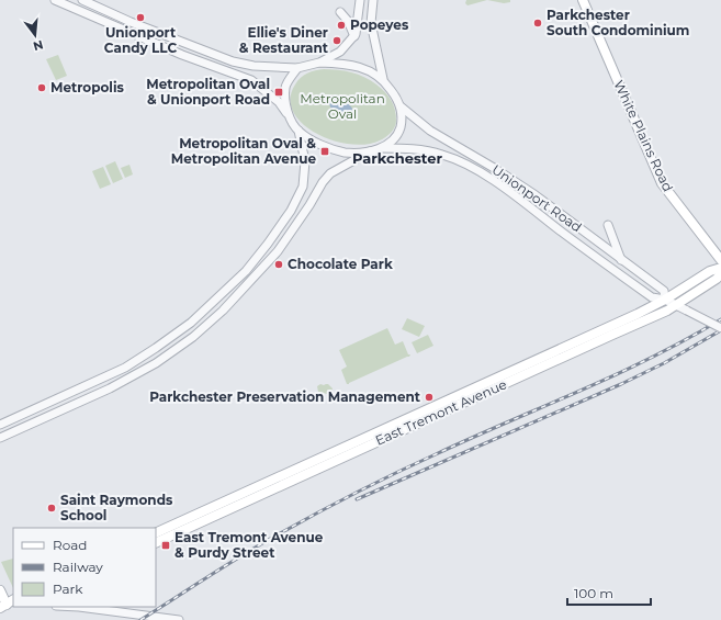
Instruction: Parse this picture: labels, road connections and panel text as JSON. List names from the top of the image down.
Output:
{
  "streets": {
    "main road": ["White Plains Road", "East Tremont Avenue"],
    "street": ["Unionport Road"]
  },
  "crossings": [
    ["Unionport Road", "East Tremont Avenue"]
  ],
  "districts": ["Parkchester"],
  "parks": ["Metropolitan Oval"],
  "places": {
    "other": [
      "Unionport Candy LLC",
      "Parkchester South Condominium",
      "Popeyes",
      "Ellie's Diner & Restaurant",
      "Metropolis",
      "Chocolate Park",
      "Parkchester Preservation Management",
      "Saint Raymonds School"
    ],
    "transit": ["Metropolitan Oval & Unionport Road", "Metropolitan Oval & Metropolitan Avenue", "East Tremont Avenue & Purdy Street"]
  },
  "legend": ["Road", "Railway", "Park"],
  "scale_bar": "100 m",
  "north": "bottom"
}
